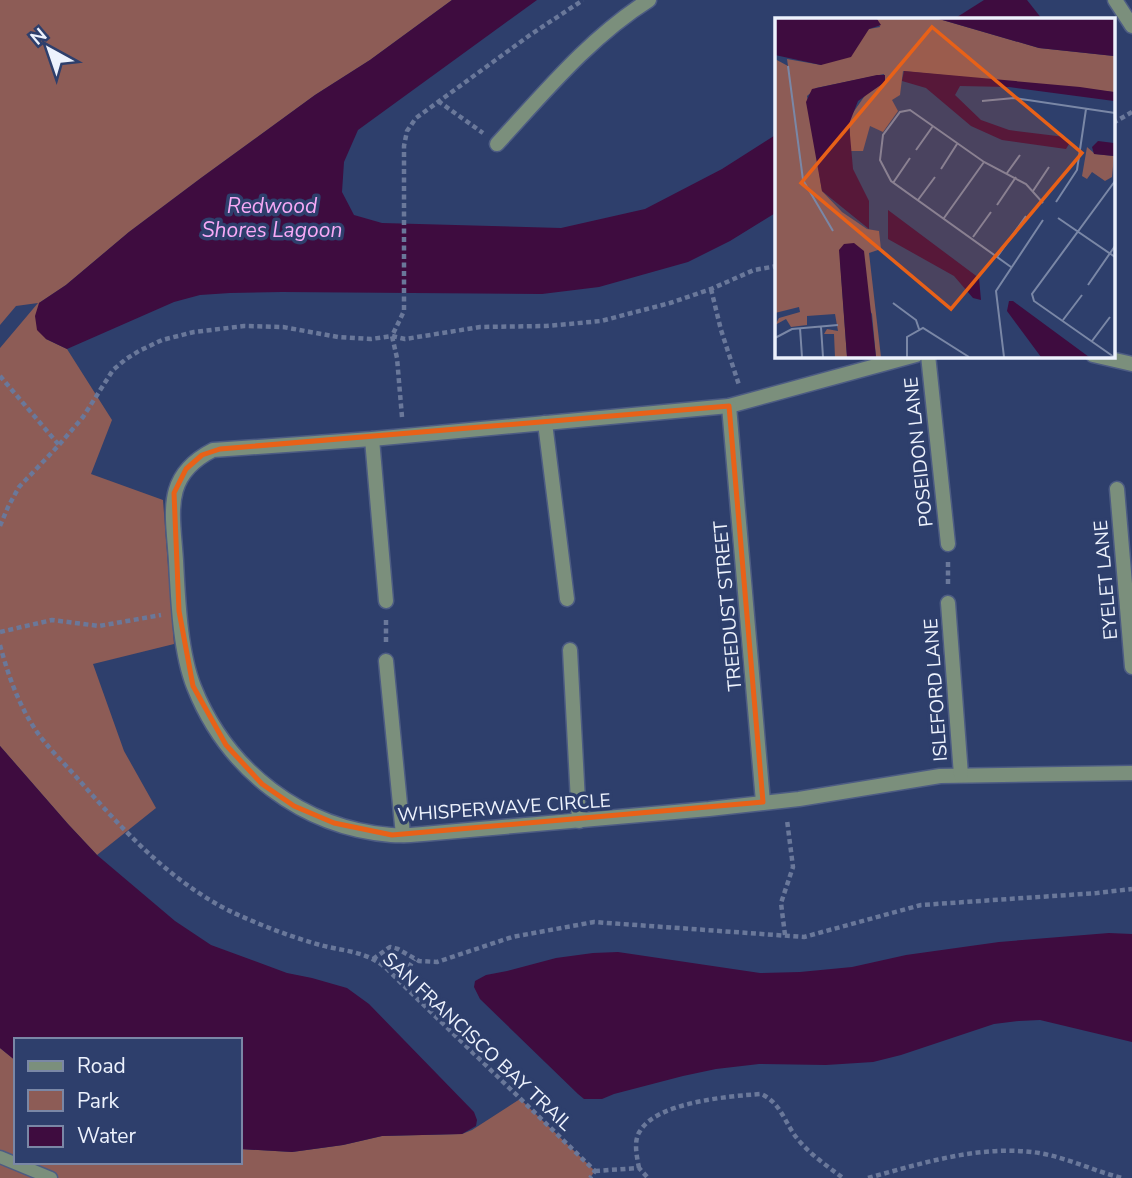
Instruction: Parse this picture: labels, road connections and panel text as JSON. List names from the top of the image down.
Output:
{
  "streets": {
    "street": [
      "POSEIDON LANE",
      "EYELET LANE",
      "TREEDUST STREET",
      "ISLEFORD LANE",
      "WHISPERWAVE CIRCLE"
    ],
    "path": ["SAN FRANCISCO BAY TRAIL"]
  },
  "crossings": [
    ["TREEDUST STREET", "WHISPERWAVE CIRCLE"],
    ["ISLEFORD LANE", "WHISPERWAVE CIRCLE"]
  ],
  "water": ["Redwood Shores Lagoon"],
  "legend": ["Road", "Park", "Water"],
  "north": "top left"
}
